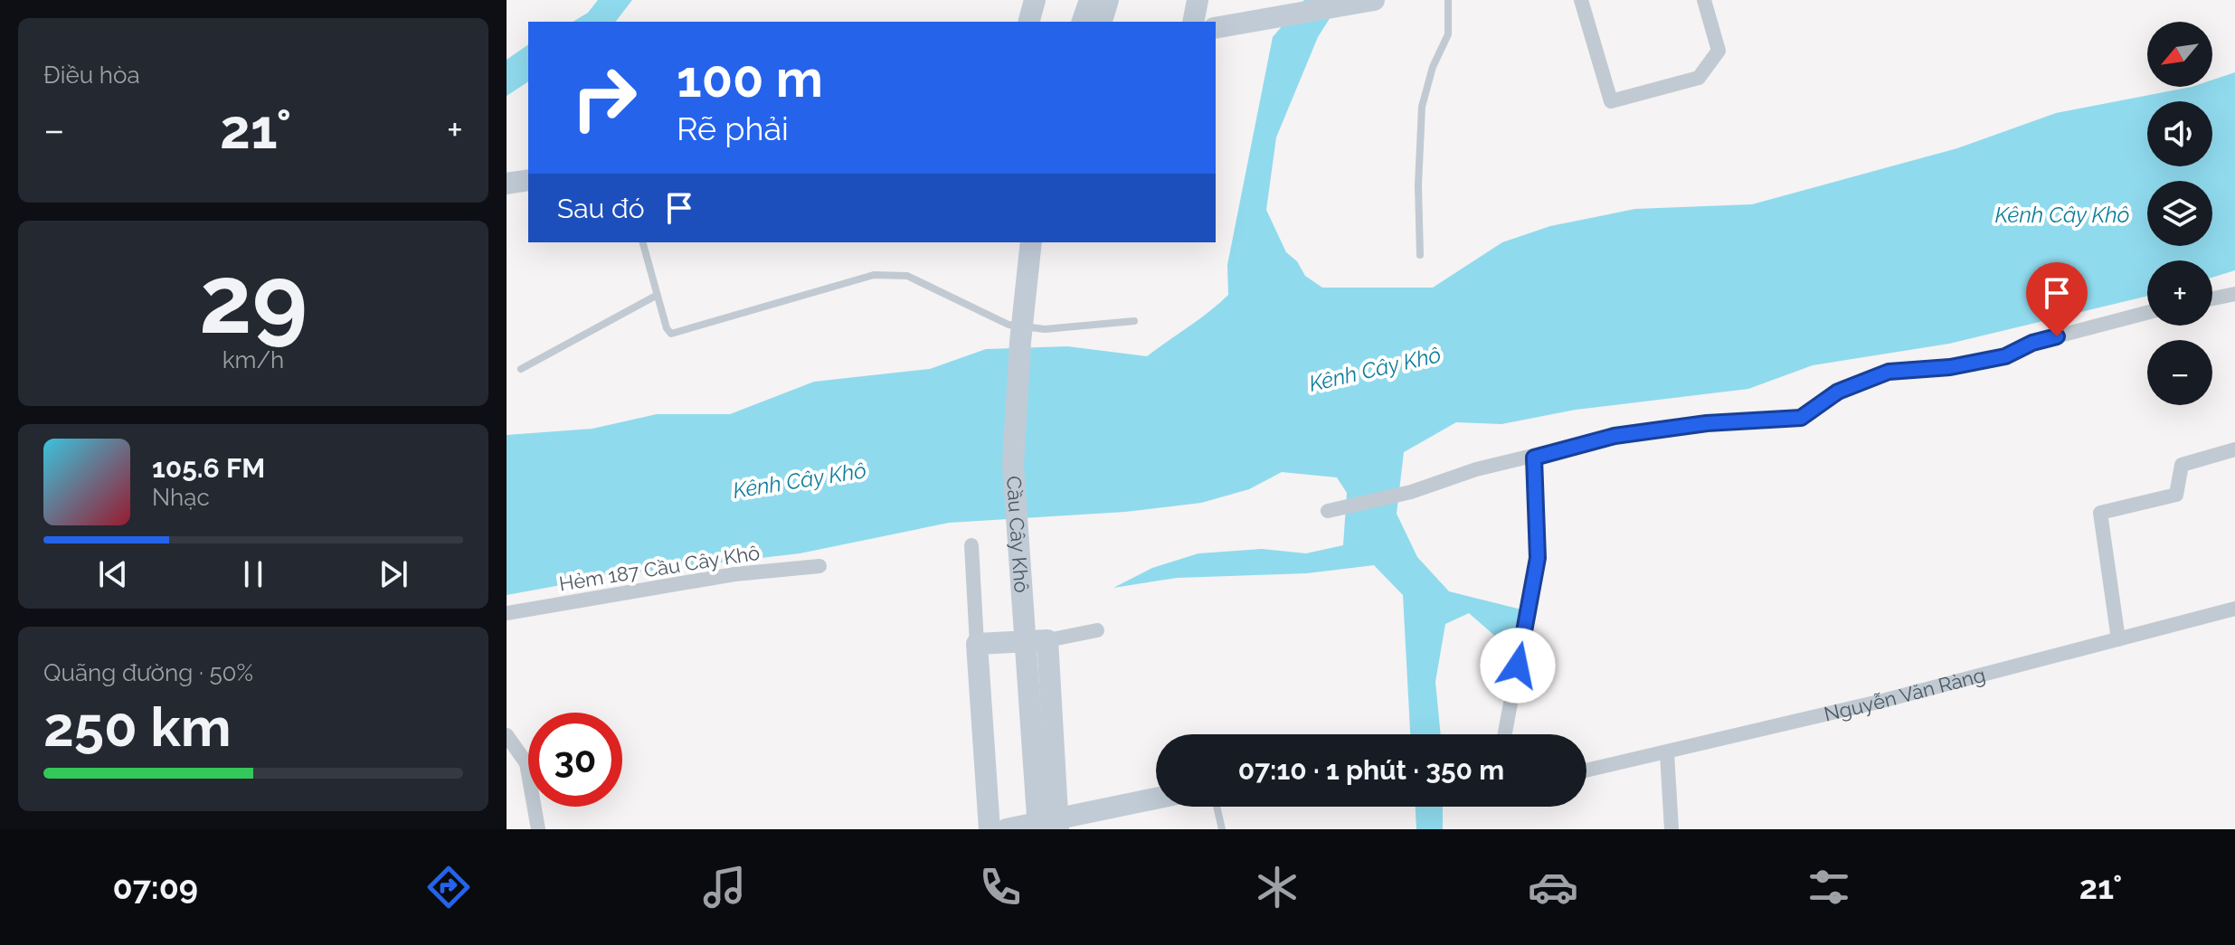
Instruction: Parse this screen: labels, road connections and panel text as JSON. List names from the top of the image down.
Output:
{
  "streets": {
    "main road": ["Cầu Cây Khô"],
    "street": ["Hẻm 187 Cầu Cây Khô", "Nguyễn Văn Ràng"]
  },
  "water": ["Kênh Cây Khô"],
  "north": "bottom left",
  "page": {
    "tile": [
      "Điều hòa",
      ["29", "km/h"],
      ["Quãng đường · 50%", "250 km"]
    ],
    "map_buttons": ["+", "−"],
    "turn": ["100 m", "Rẽ phải"],
    "heat": ["−", "21°", "+"],
    "then": "Sau đó",
    "song": ["105.6 FM", "Nhạc"],
    "limit": "30",
    "trip": "07:10 · 1 phút · 350 m",
    "tabs": ["07:09", "21°"]
  }
}
